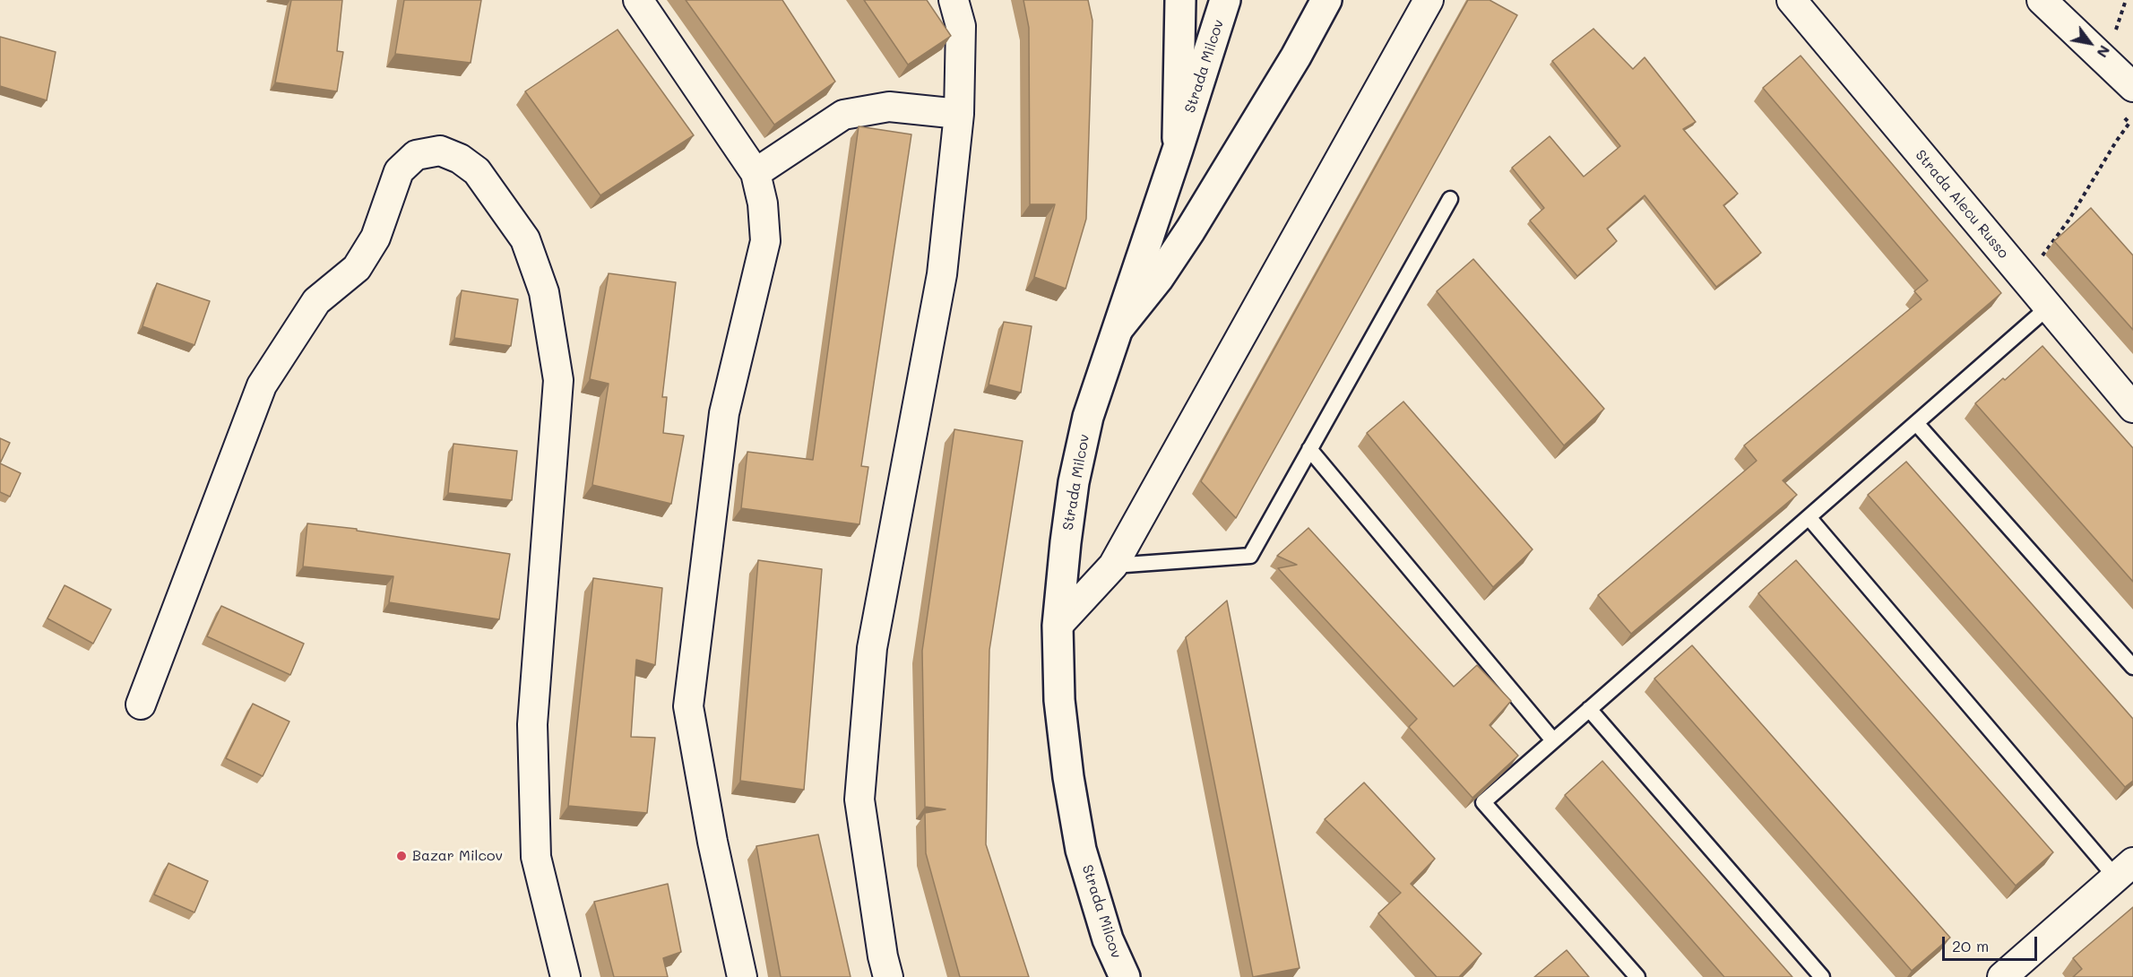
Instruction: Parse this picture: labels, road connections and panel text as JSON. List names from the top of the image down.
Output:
{
  "streets": {
    "main road": ["Strada Milcov"],
    "street": ["Strada Alecu Russo"]
  },
  "places": ["Bazar Milcov"],
  "scale_bar": "20 m",
  "north": "bottom right"
}
